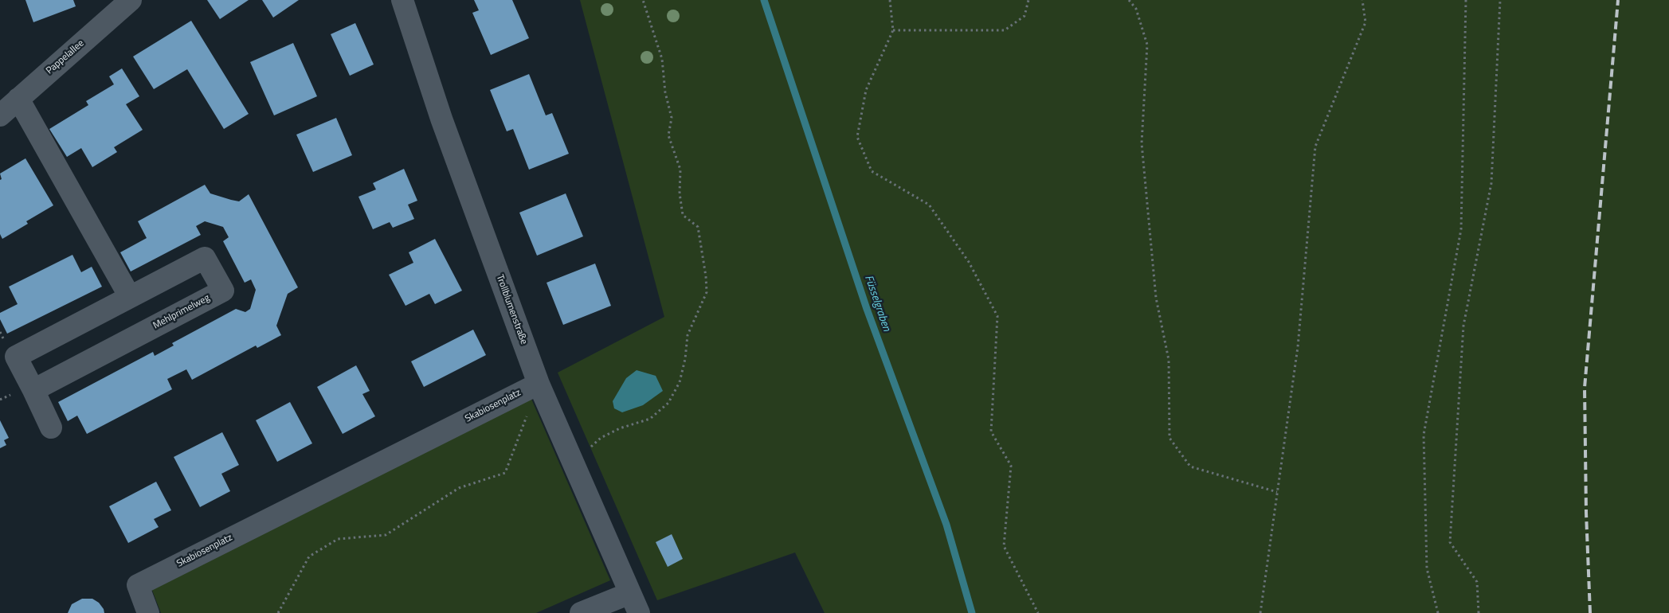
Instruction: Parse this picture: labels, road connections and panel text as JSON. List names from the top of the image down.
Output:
{
  "streets": {
    "street": [
      "Pappelallee",
      "Trollblumenstraße",
      "Mehlprimelweg",
      "Skabiosenplatz"
    ]
  },
  "crossings": [
    ["Trollblumenstraße", "Skabiosenplatz"]
  ],
  "water": ["Füsselgraben"]
}
